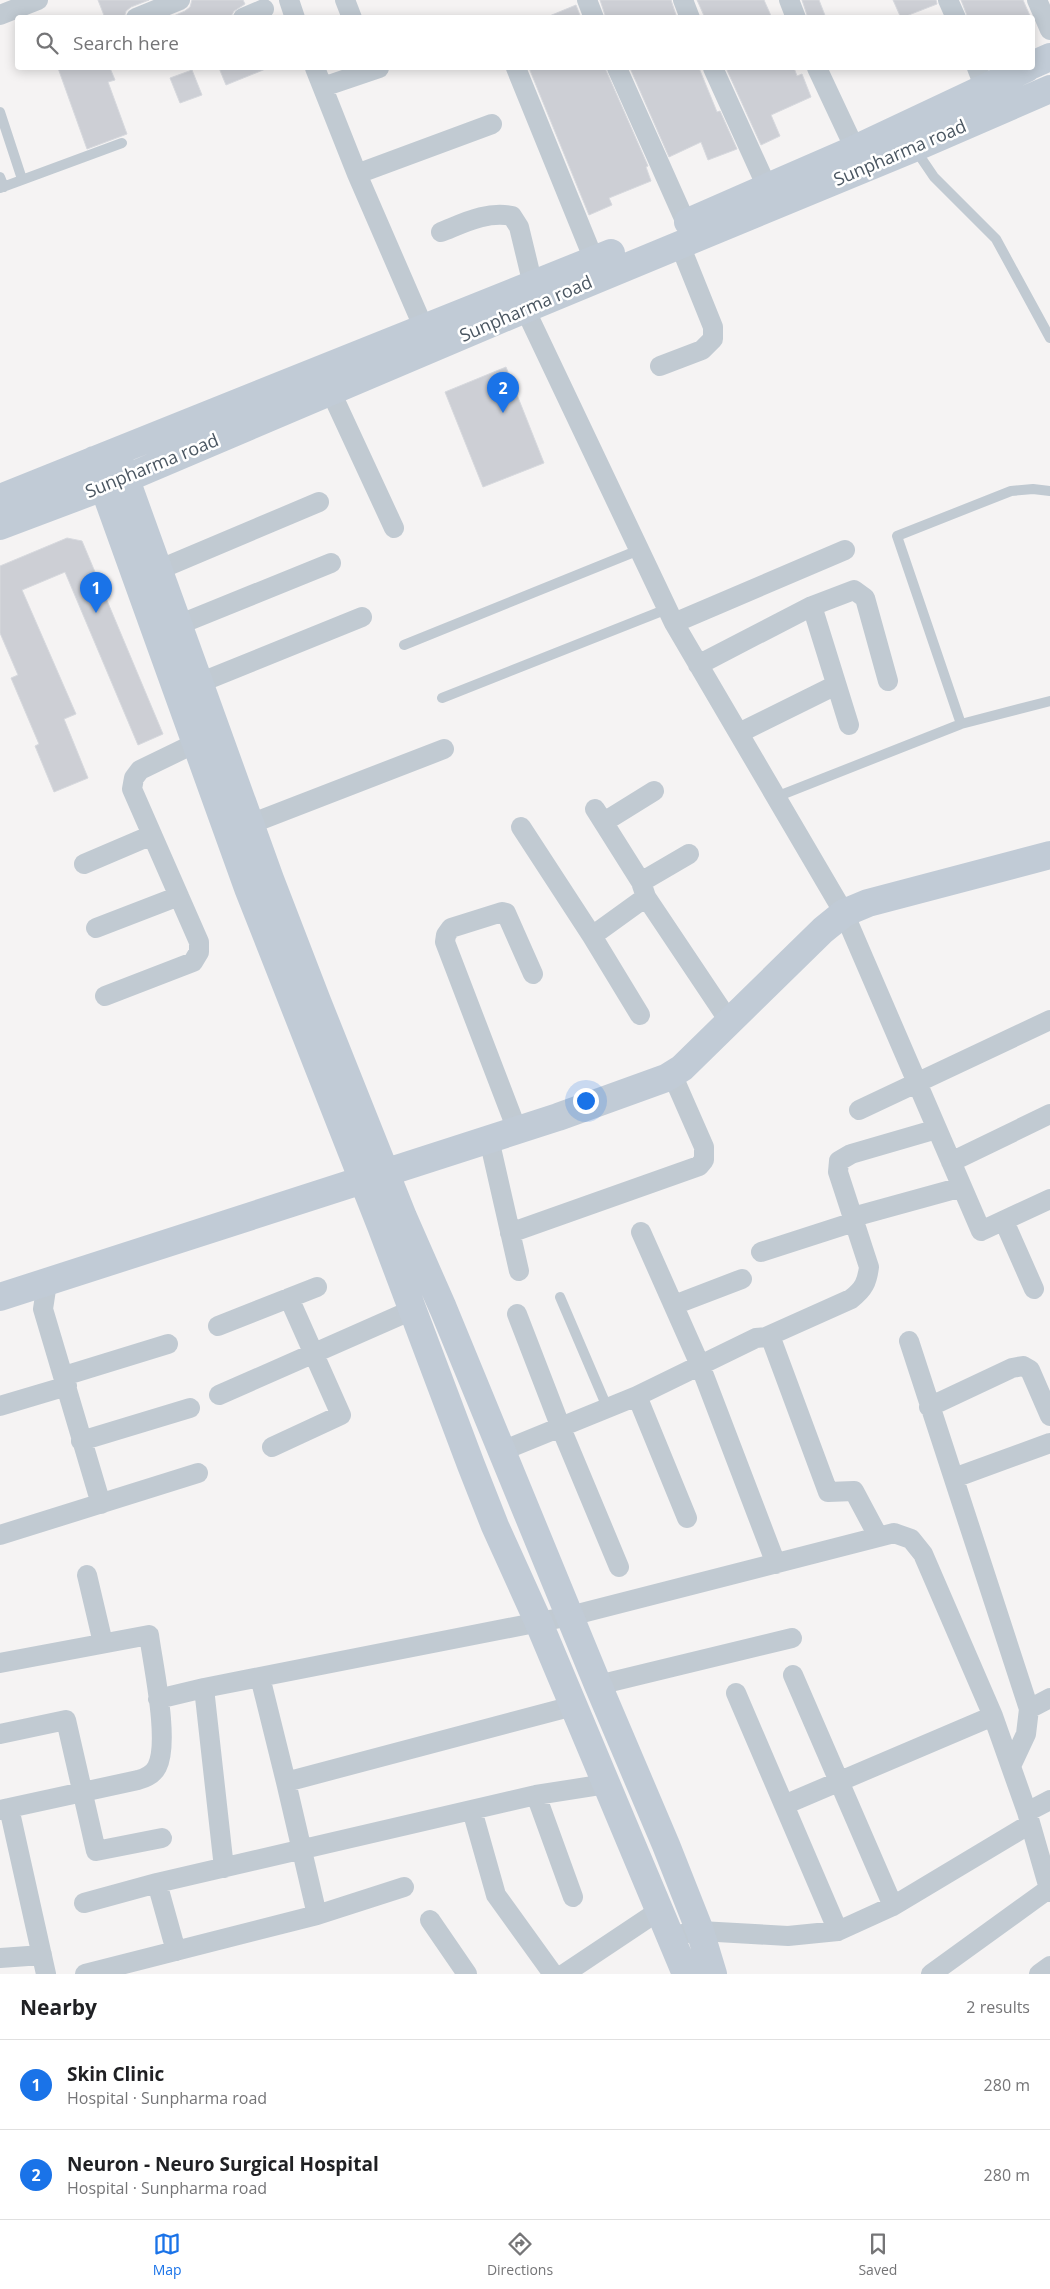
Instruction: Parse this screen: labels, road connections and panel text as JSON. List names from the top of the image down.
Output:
{
  "streets": {
    "street": ["Sunpharma road"]
  },
  "page": {
    "search": "Search here",
    "pins": ["2", "1"],
    "heading": ["Nearby", "2 results"],
    "list": [
      {
        "mark": "1",
        "name": "Skin Clinic",
        "note": "Hospital · Sunpharma road",
        "value": "280 m"
      },
      {
        "mark": "2",
        "name": "Neuron - Neuro Surgical Hospital",
        "note": "Hospital · Sunpharma road",
        "value": "280 m"
      }
    ],
    "nav": ["Map", "Directions", "Saved"]
  }
}
